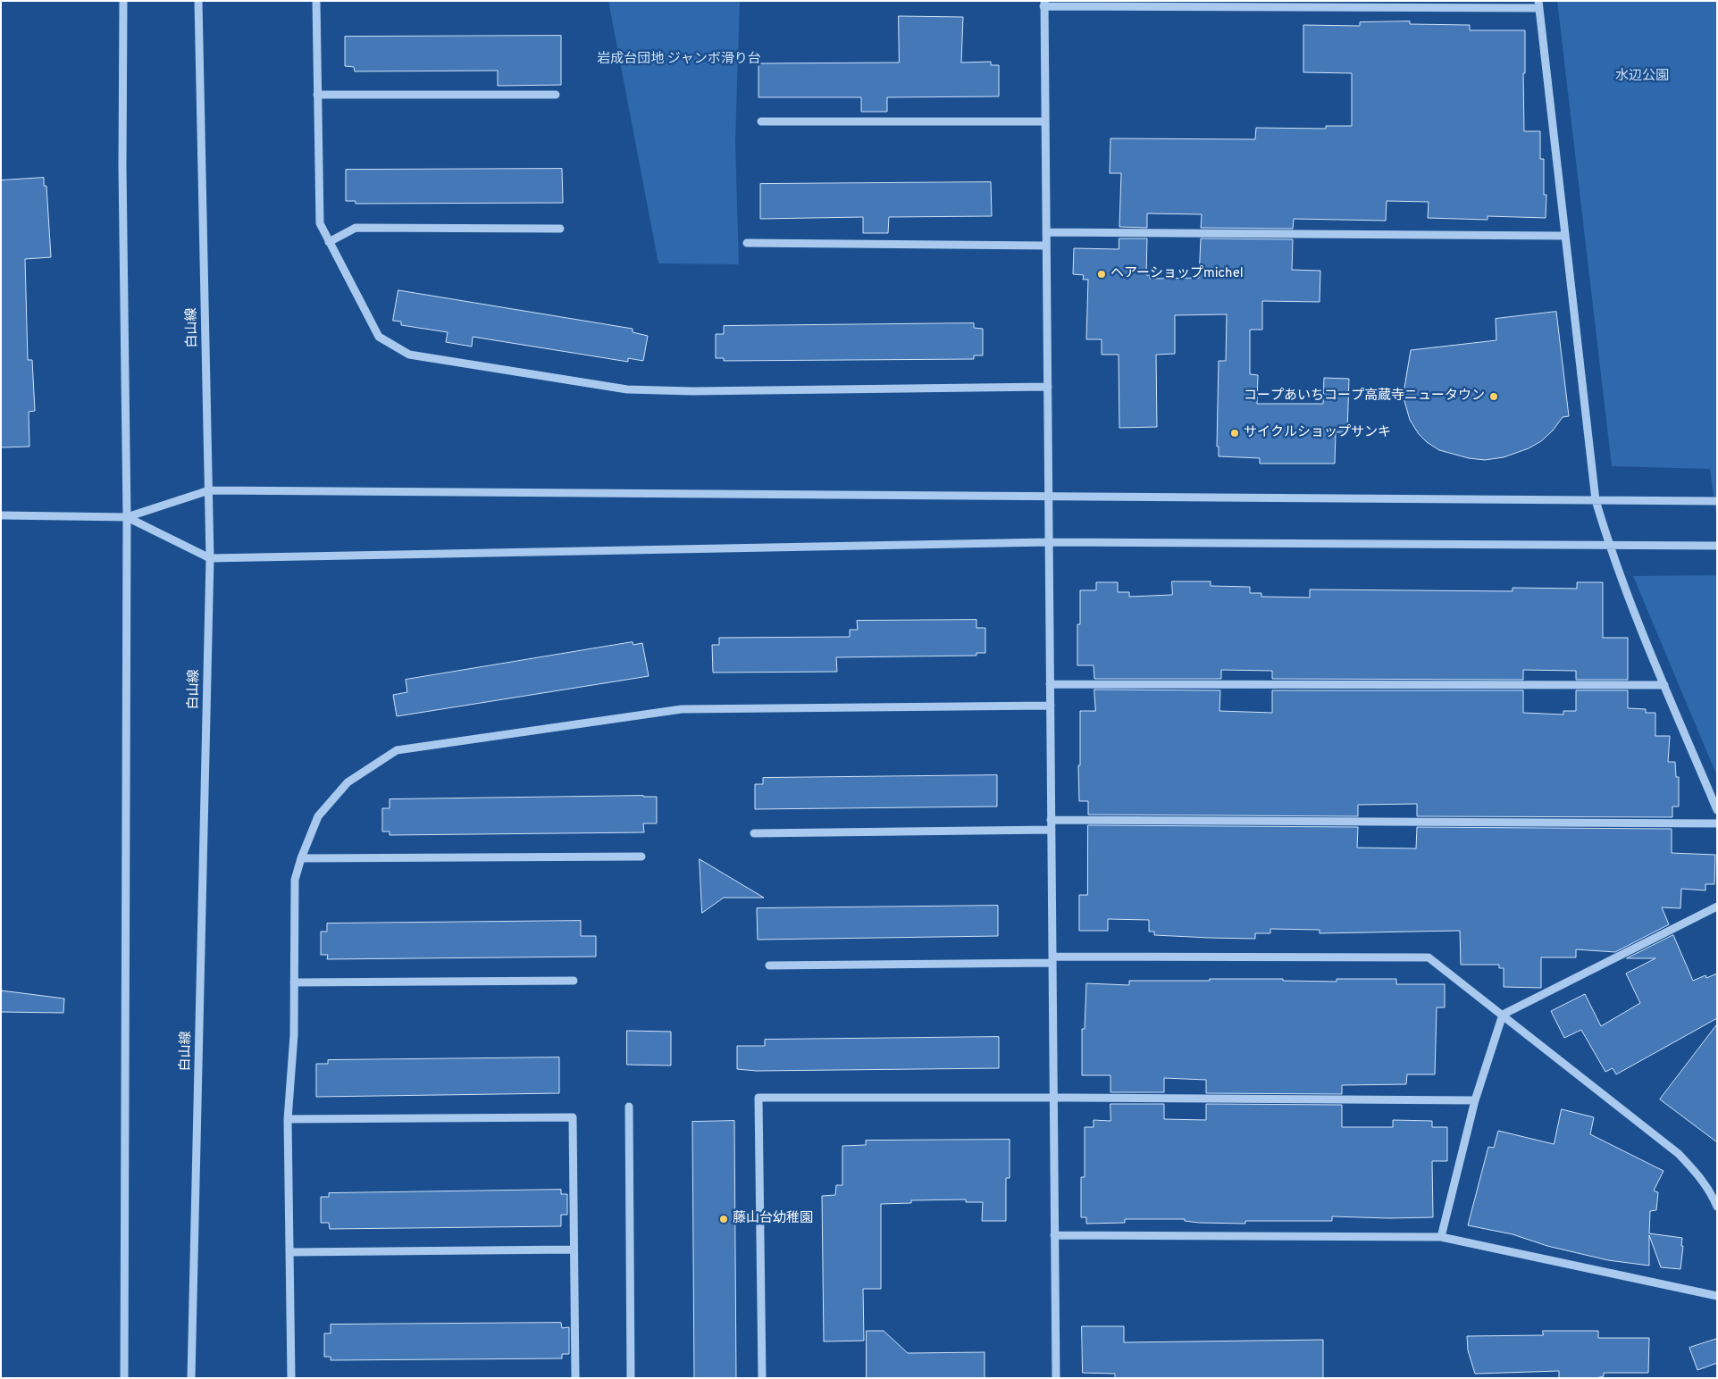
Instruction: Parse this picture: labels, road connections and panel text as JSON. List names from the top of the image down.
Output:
{
  "streets": {
    "street": ["白山線"]
  },
  "parks": ["岩成台団地 ジャンボ滑り台", "水辺公園"],
  "places": [
    "ヘアーショップmichel",
    "コープあいちコープ高蔵寺ニュータウン",
    "サイクルショップサンキ",
    "藤山台幼稚園"
  ]
}
